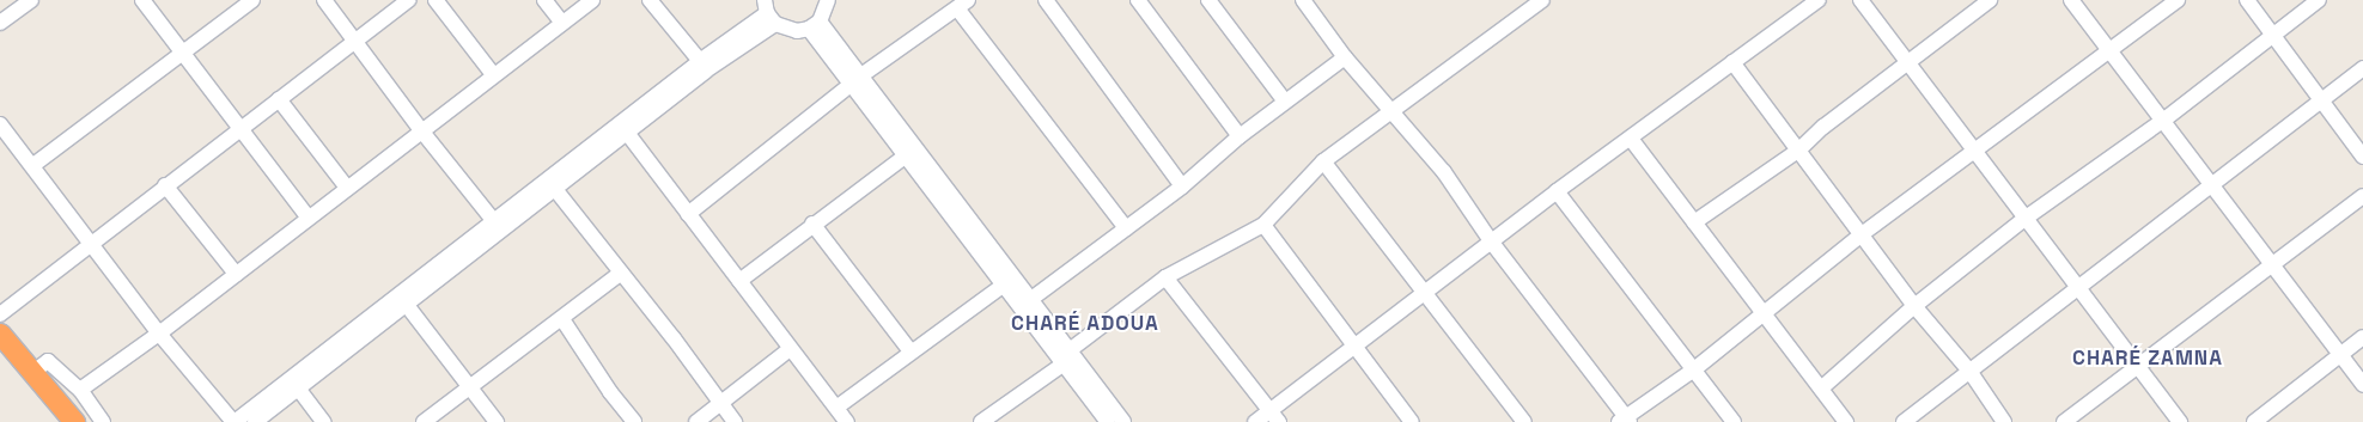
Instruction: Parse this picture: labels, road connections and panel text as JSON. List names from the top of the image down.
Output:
{
  "districts": ["CHARÉ ADOUA", "CHARÉ ZAMNA"]
}
